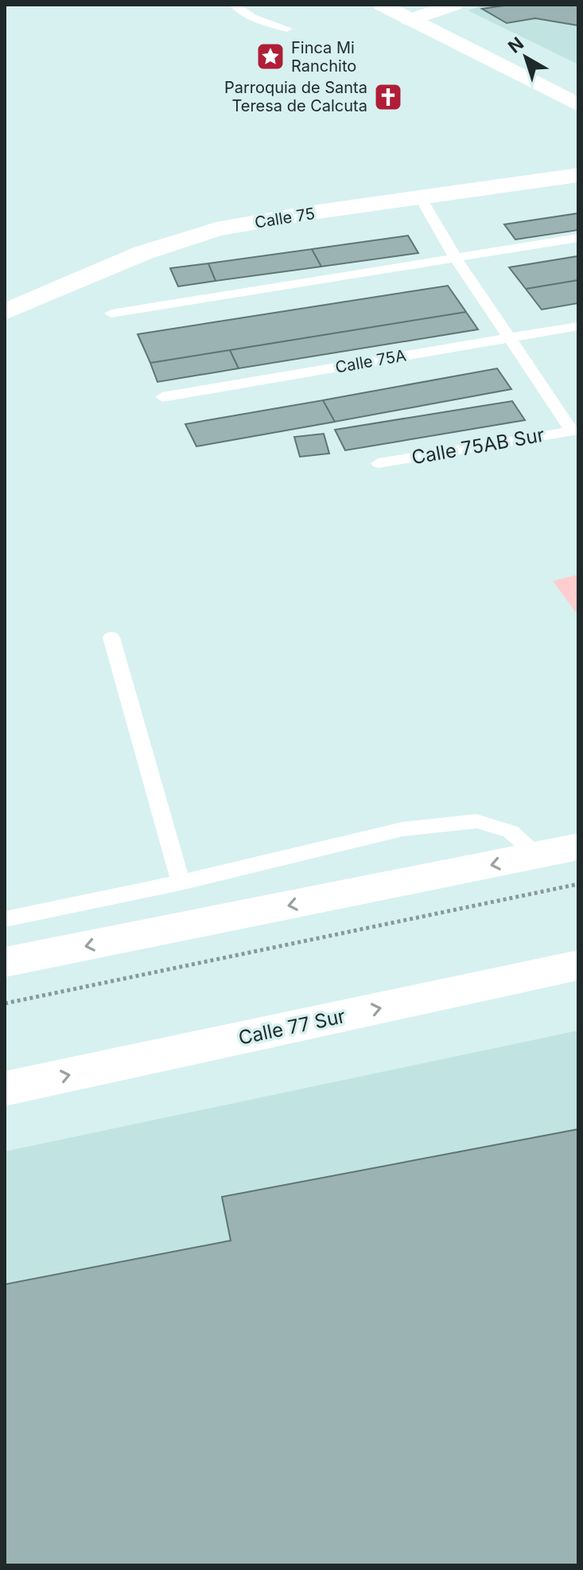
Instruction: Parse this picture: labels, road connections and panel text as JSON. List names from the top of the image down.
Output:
{
  "streets": {
    "street": ["Calle 75", "Calle 77 Sur"],
    "lane": ["Calle 75A", "Calle 75AB Sur"]
  },
  "places": {
    "place": ["Finca Mi Ranchito"],
    "church": ["Parroquia de Santa Teresa de Calcuta"]
  },
  "north": "top left"
}
